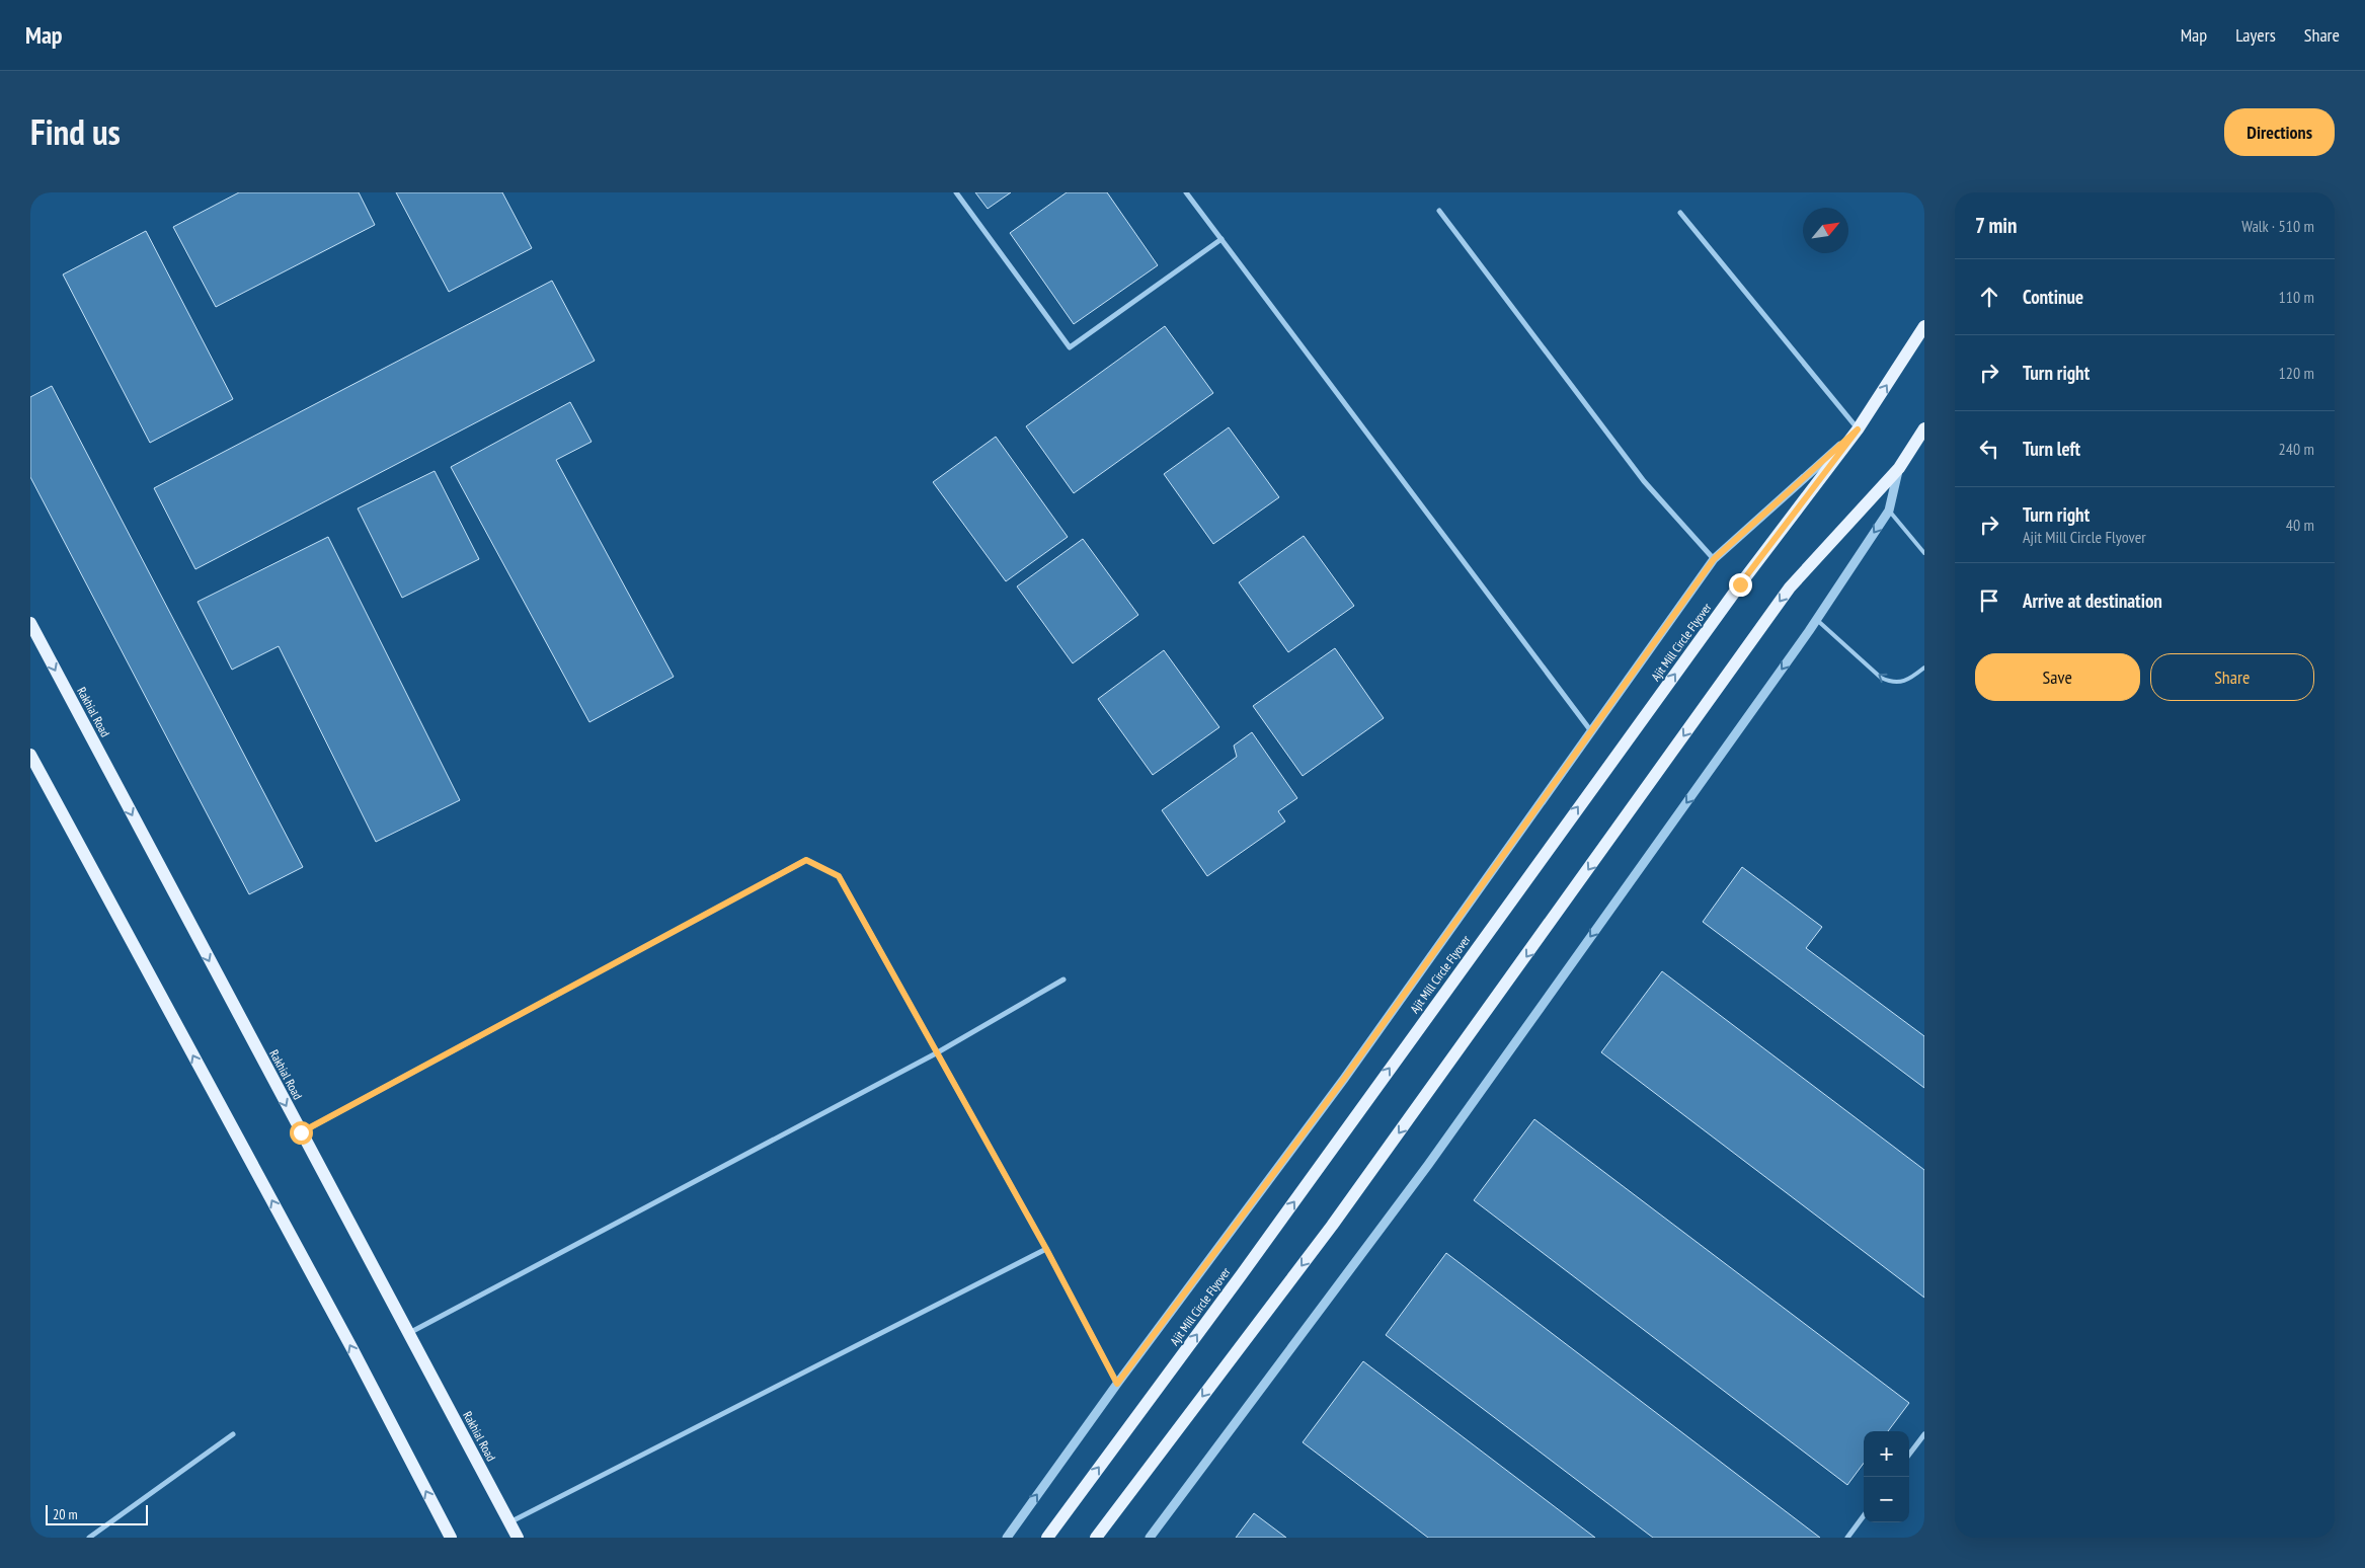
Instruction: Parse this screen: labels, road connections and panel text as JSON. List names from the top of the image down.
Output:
{
  "streets": {
    "main road": ["Ajit Mill Circle Flyover", "Rakhial Road"]
  },
  "scale_bar": "20 m",
  "north": "top right",
  "page": {
    "header": "Map",
    "nav": ["Map", "Layers", "Share"],
    "title": "Find us",
    "buttons": [
      "Directions",
      ["Save", "Share"]
    ],
    "heading": ["7 min", "Walk · 510 m"],
    "list": [
      ["Continue", "110 m"],
      ["Turn right", "120 m"],
      ["Turn left", "240 m"],
      ["Turn right", "Ajit Mill Circle Flyover", "40 m"],
      "Arrive at destination"
    ],
    "map_buttons": ["+", "−"],
    "scale": "20 m"
  }
}
